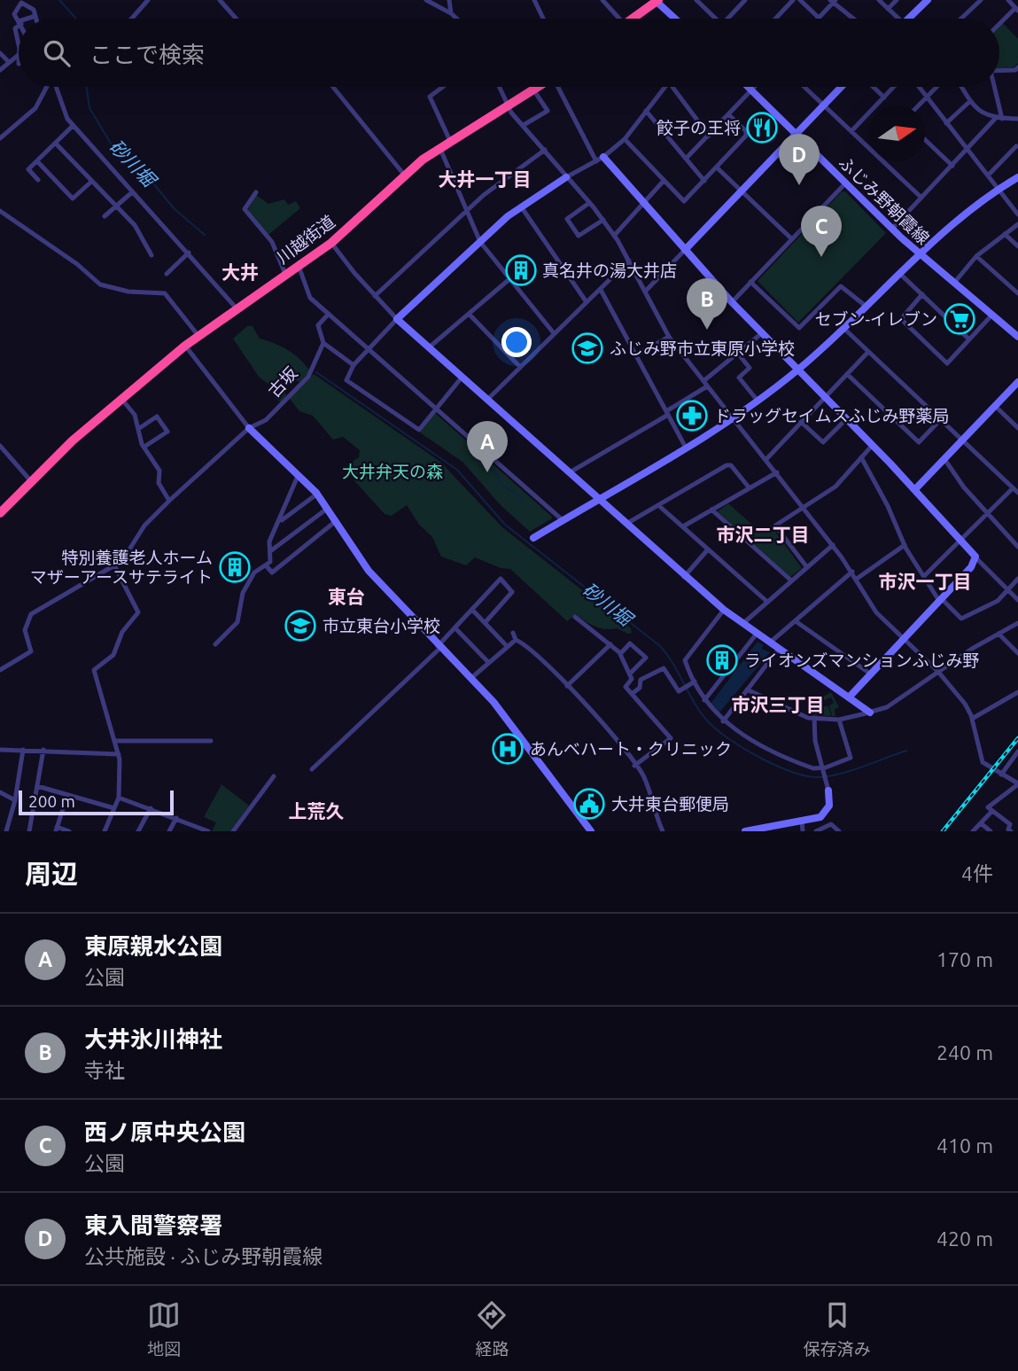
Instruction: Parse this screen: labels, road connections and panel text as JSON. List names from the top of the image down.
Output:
{
  "streets": {
    "highway": ["川越街道"],
    "street": ["ふじみ野朝霞線", "古坂"]
  },
  "districts": [
    "大井一丁目",
    "大井",
    "市沢二丁目",
    "市沢一丁目",
    "東台",
    "市沢三丁目",
    "上荒久"
  ],
  "water": ["砂川堀"],
  "parks": ["大井弁天の森"],
  "places": {
    "restaurant": ["餃子の王将"],
    "building": ["真名井の湯大井店", "特別養護老人ホーム マザーアースサテライト", "ライオンズマンションふじみ野"],
    "supermarket": ["セブン-イレブン"],
    "school or university": ["ふじみ野市立東原小学校", "市立東台小学校"],
    "pharmacy": ["ドラッグセイムスふじみ野薬局"],
    "hospital": ["あんべハート・クリニック"],
    "public building": ["大井東台郵便局"]
  },
  "scale_bar": "200 m",
  "north": "right",
  "page": {
    "search": "ここで検索",
    "pins": [
      "D",
      "C",
      "B",
      "A"
    ],
    "scale": "200 m",
    "heading": ["周辺", "4件"],
    "list": [
      {
        "mark": "A",
        "name": "東原親水公園",
        "note": "公園",
        "value": "170 m"
      },
      {
        "mark": "B",
        "name": "大井氷川神社",
        "note": "寺社",
        "value": "240 m"
      },
      {
        "mark": "C",
        "name": "西ノ原中央公園",
        "note": "公園",
        "value": "410 m"
      },
      {
        "mark": "D",
        "name": "東入間警察署",
        "note": "公共施設 · ふじみ野朝霞線",
        "value": "420 m"
      }
    ],
    "nav": ["地図", "経路", "保存済み"]
  }
}
